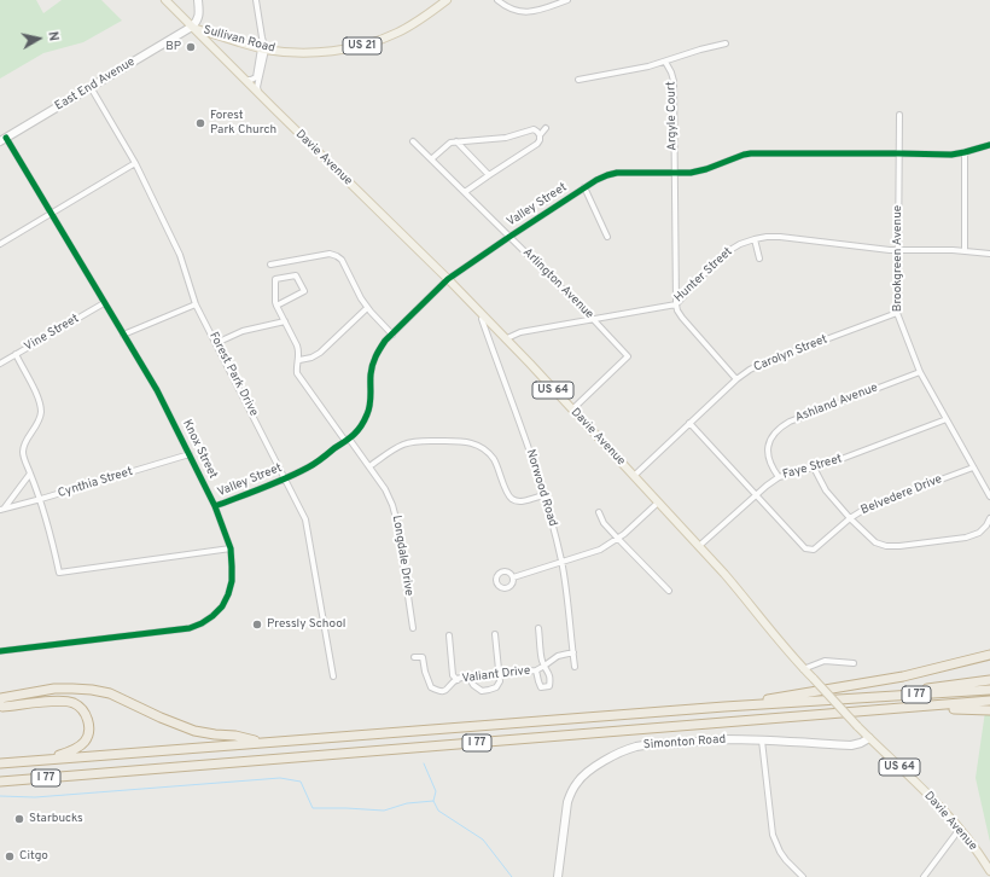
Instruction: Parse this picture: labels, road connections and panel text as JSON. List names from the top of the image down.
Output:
{
  "streets": {
    "highway": ["I 77"],
    "main road": [
      "Sullivan Road",
      "US 21",
      "Davie Avenue",
      "US 64"
    ],
    "street": [
      "East End Avenue",
      "Argyle Court",
      "Valley Street",
      "Brookgreen Avenue",
      "Hunter Street",
      "Arlington Avenue",
      "Vine Street",
      "Carolyn Street",
      "Forest Park Drive",
      "Ashland Avenue",
      "Knox Street",
      "Faye Street",
      "Cynthia Street",
      "Norwood Road",
      "Belvedere Drive",
      "Longdale Drive",
      "Valiant Drive",
      "Simonton Road"
    ]
  },
  "crossings": [
    ["Sullivan Road", "East End Avenue"],
    ["Sullivan Road", "Davie Avenue"],
    ["East End Avenue", "Davie Avenue"],
    ["East End Avenue", "Forest Park Drive"],
    ["East End Avenue", "Knox Street"],
    ["Argyle Court", "Valley Street"],
    ["Argyle Court", "Hunter Street"],
    ["Davie Avenue", "Valley Street"],
    ["Davie Avenue", "Hunter Street"],
    ["Davie Avenue", "Arlington Avenue"],
    ["Davie Avenue", "Carolyn Street"],
    ["Davie Avenue", "Faye Street"],
    ["Davie Avenue", "Norwood Road"],
    ["Davie Avenue", "Simonton Road"],
    ["Valley Street", "Brookgreen Avenue"],
    ["Valley Street", "Arlington Avenue"],
    ["Valley Street", "Forest Park Drive"],
    ["Valley Street", "Knox Street"],
    ["Valley Street", "Longdale Drive"],
    ["Brookgreen Avenue", "Hunter Street"],
    ["Brookgreen Avenue", "Carolyn Street"],
    ["Brookgreen Avenue", "Ashland Avenue"],
    ["Brookgreen Avenue", "Faye Street"],
    ["Brookgreen Avenue", "Belvedere Drive"],
    ["Hunter Street", "Arlington Avenue"],
    ["Vine Street", "Knox Street"],
    ["Ashland Avenue", "Faye Street"],
    ["Knox Street", "Cynthia Street"],
    ["Faye Street", "Belvedere Drive"],
    ["Norwood Road", "Valiant Drive"]
  ],
  "places": [
    "BP",
    "Forest Park Church",
    "Pressly School",
    "Starbucks",
    "Citgo"
  ],
  "north": "right"
}
